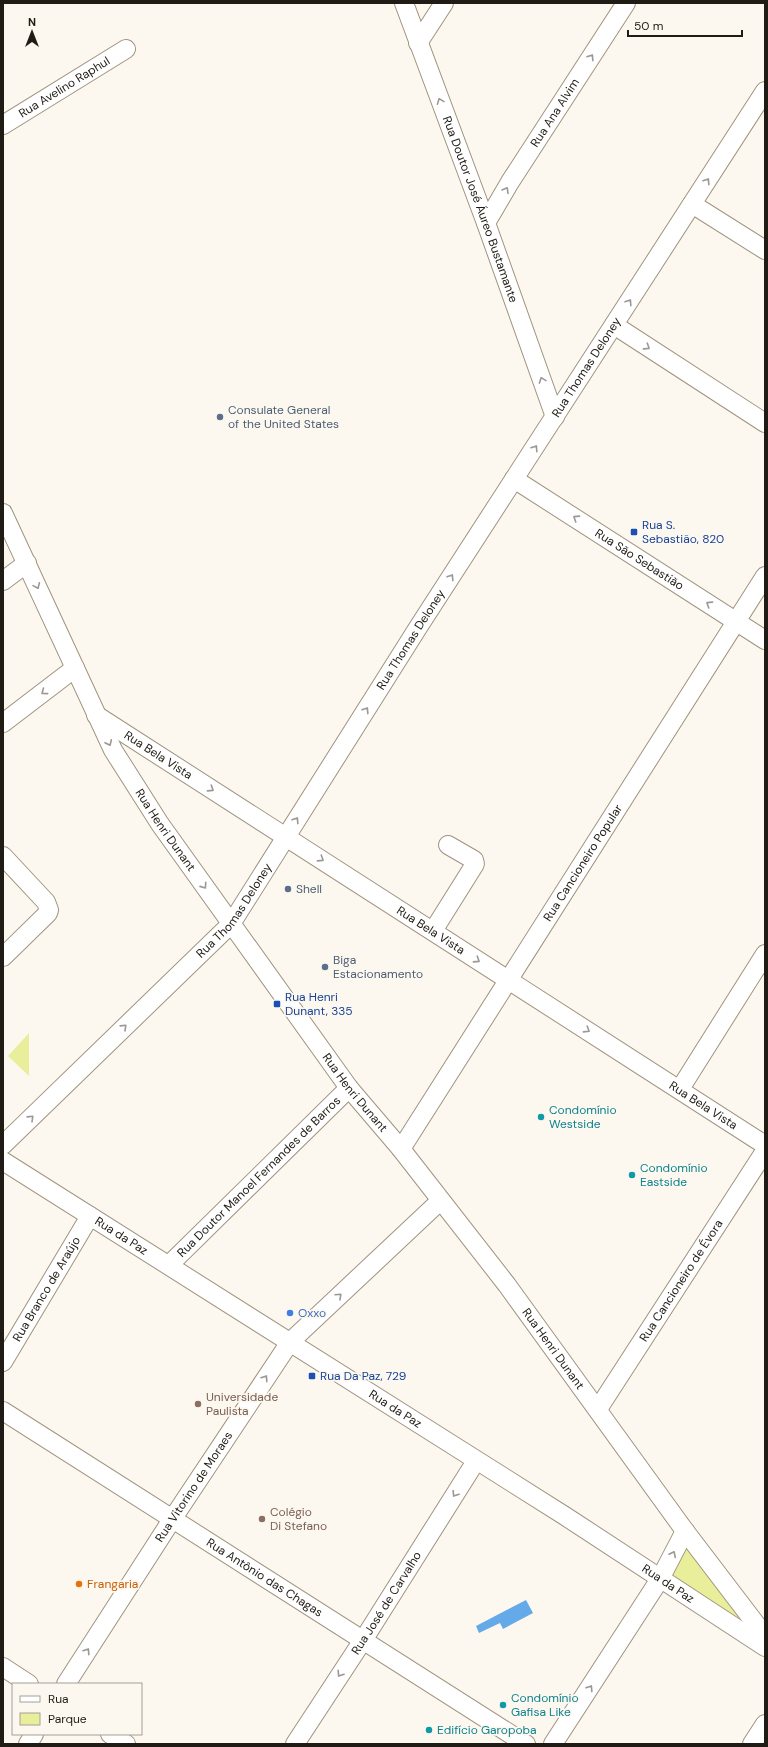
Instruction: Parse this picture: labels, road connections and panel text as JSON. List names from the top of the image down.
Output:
{
  "streets": {
    "street": [
      "Rua Avelino Raphul",
      "Rua Ana Alvim",
      "Rua Doutor José Áureo Bustamante",
      "Rua Thomas Deloney",
      "Rua São Sebastião",
      "Rua Bela Vista",
      "Rua Henri Dunant",
      "Rua Cancioneiro Popular",
      "Rua Doutor Manoel Fernandes de Barros",
      "Rua da Paz",
      "Rua Cancioneiro de Évora",
      "Rua Branco de Araújo",
      "Rua Vitorino de Moraes",
      "Rua Antônio das Chagas",
      "Rua José de Carvalho"
    ]
  },
  "crossings": [
    ["Rua Ana Alvim", "Rua Doutor José Áureo Bustamante"],
    ["Rua Doutor José Áureo Bustamante", "Rua Thomas Deloney"],
    ["Rua Thomas Deloney", "Rua São Sebastião"],
    ["Rua Thomas Deloney", "Rua Bela Vista"],
    ["Rua Thomas Deloney", "Rua Henri Dunant"],
    ["Rua São Sebastião", "Rua Cancioneiro Popular"],
    ["Rua Bela Vista", "Rua Henri Dunant"],
    ["Rua Bela Vista", "Rua Cancioneiro Popular"],
    ["Rua Henri Dunant", "Rua Cancioneiro Popular"],
    ["Rua Henri Dunant", "Rua Doutor Manoel Fernandes de Barros"],
    ["Rua Henri Dunant", "Rua Cancioneiro de Évora"],
    ["Rua Henri Dunant", "Rua Vitorino de Moraes"],
    ["Rua Doutor Manoel Fernandes de Barros", "Rua da Paz"],
    ["Rua da Paz", "Rua Branco de Araújo"],
    ["Rua da Paz", "Rua Vitorino de Moraes"],
    ["Rua da Paz", "Rua José de Carvalho"],
    ["Rua Vitorino de Moraes", "Rua Antônio das Chagas"],
    ["Rua Antônio das Chagas", "Rua José de Carvalho"]
  ],
  "one_way": [
    "Rua Ana Alvim",
    "Rua Doutor José Áureo Bustamante",
    "Rua Thomas Deloney",
    "Rua São Sebastião",
    "Rua Bela Vista",
    "Rua Vitorino de Moraes",
    "Rua José de Carvalho"
  ],
  "places": {
    "other": [
      "Consulate General of the United States",
      "Shell",
      "Biga Estacionamento",
      "Condomínio Westside",
      "Condomínio Eastside",
      "Oxxo",
      "Universidade Paulista",
      "Colégio Di Stefano",
      "Frangaria",
      "Condomínio Gafisa Like",
      "Edifício Garopoba"
    ],
    "transit": ["Rua S. Sebastião, 820", "Rua Henri Dunant, 335", "Rua Da Paz, 729"]
  },
  "legend": ["Rua", "Parque"],
  "scale_bar": "50 m",
  "north": "top"
}
